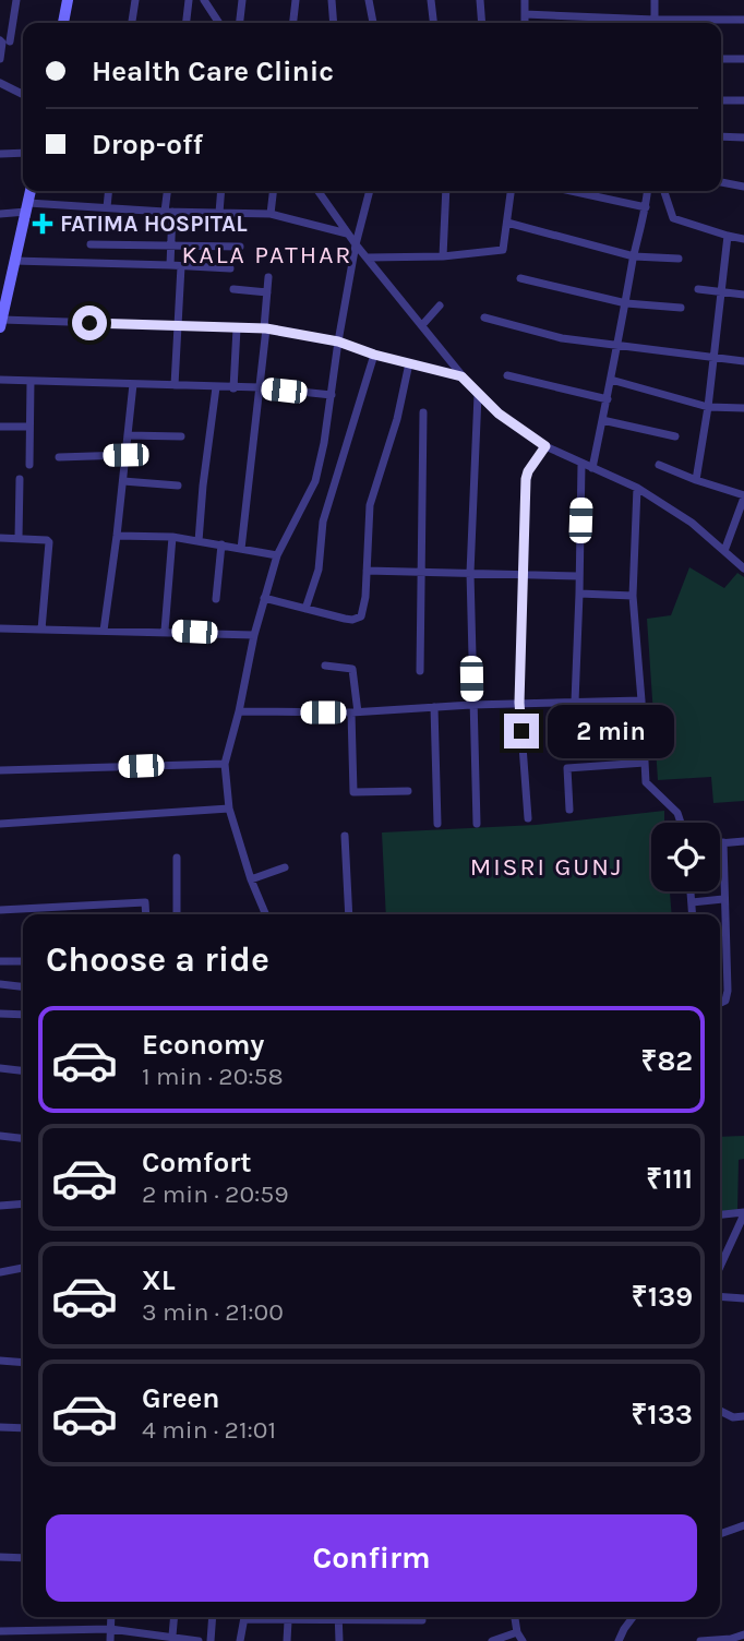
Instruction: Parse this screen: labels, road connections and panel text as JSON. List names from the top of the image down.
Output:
{
  "districts": ["KALA PATHAR", "MISRI GUNJ"],
  "places": {
    "health": ["FATIMA HOSPITAL"]
  },
  "page": {
    "banner": ["Health Care Clinic", "Drop-off"],
    "bubble": "2 min",
    "heading": "Choose a ride",
    "list": [
      {
        "name": "Economy",
        "note": "1 min · 20:58",
        "value": "₹82"
      },
      {
        "name": "Comfort",
        "note": "2 min · 20:59",
        "value": "₹111"
      },
      {
        "name": "XL",
        "note": "3 min · 21:00",
        "value": "₹139"
      },
      {
        "name": "Green",
        "note": "4 min · 21:01",
        "value": "₹133"
      }
    ],
    "buttons": "Confirm"
  }
}
